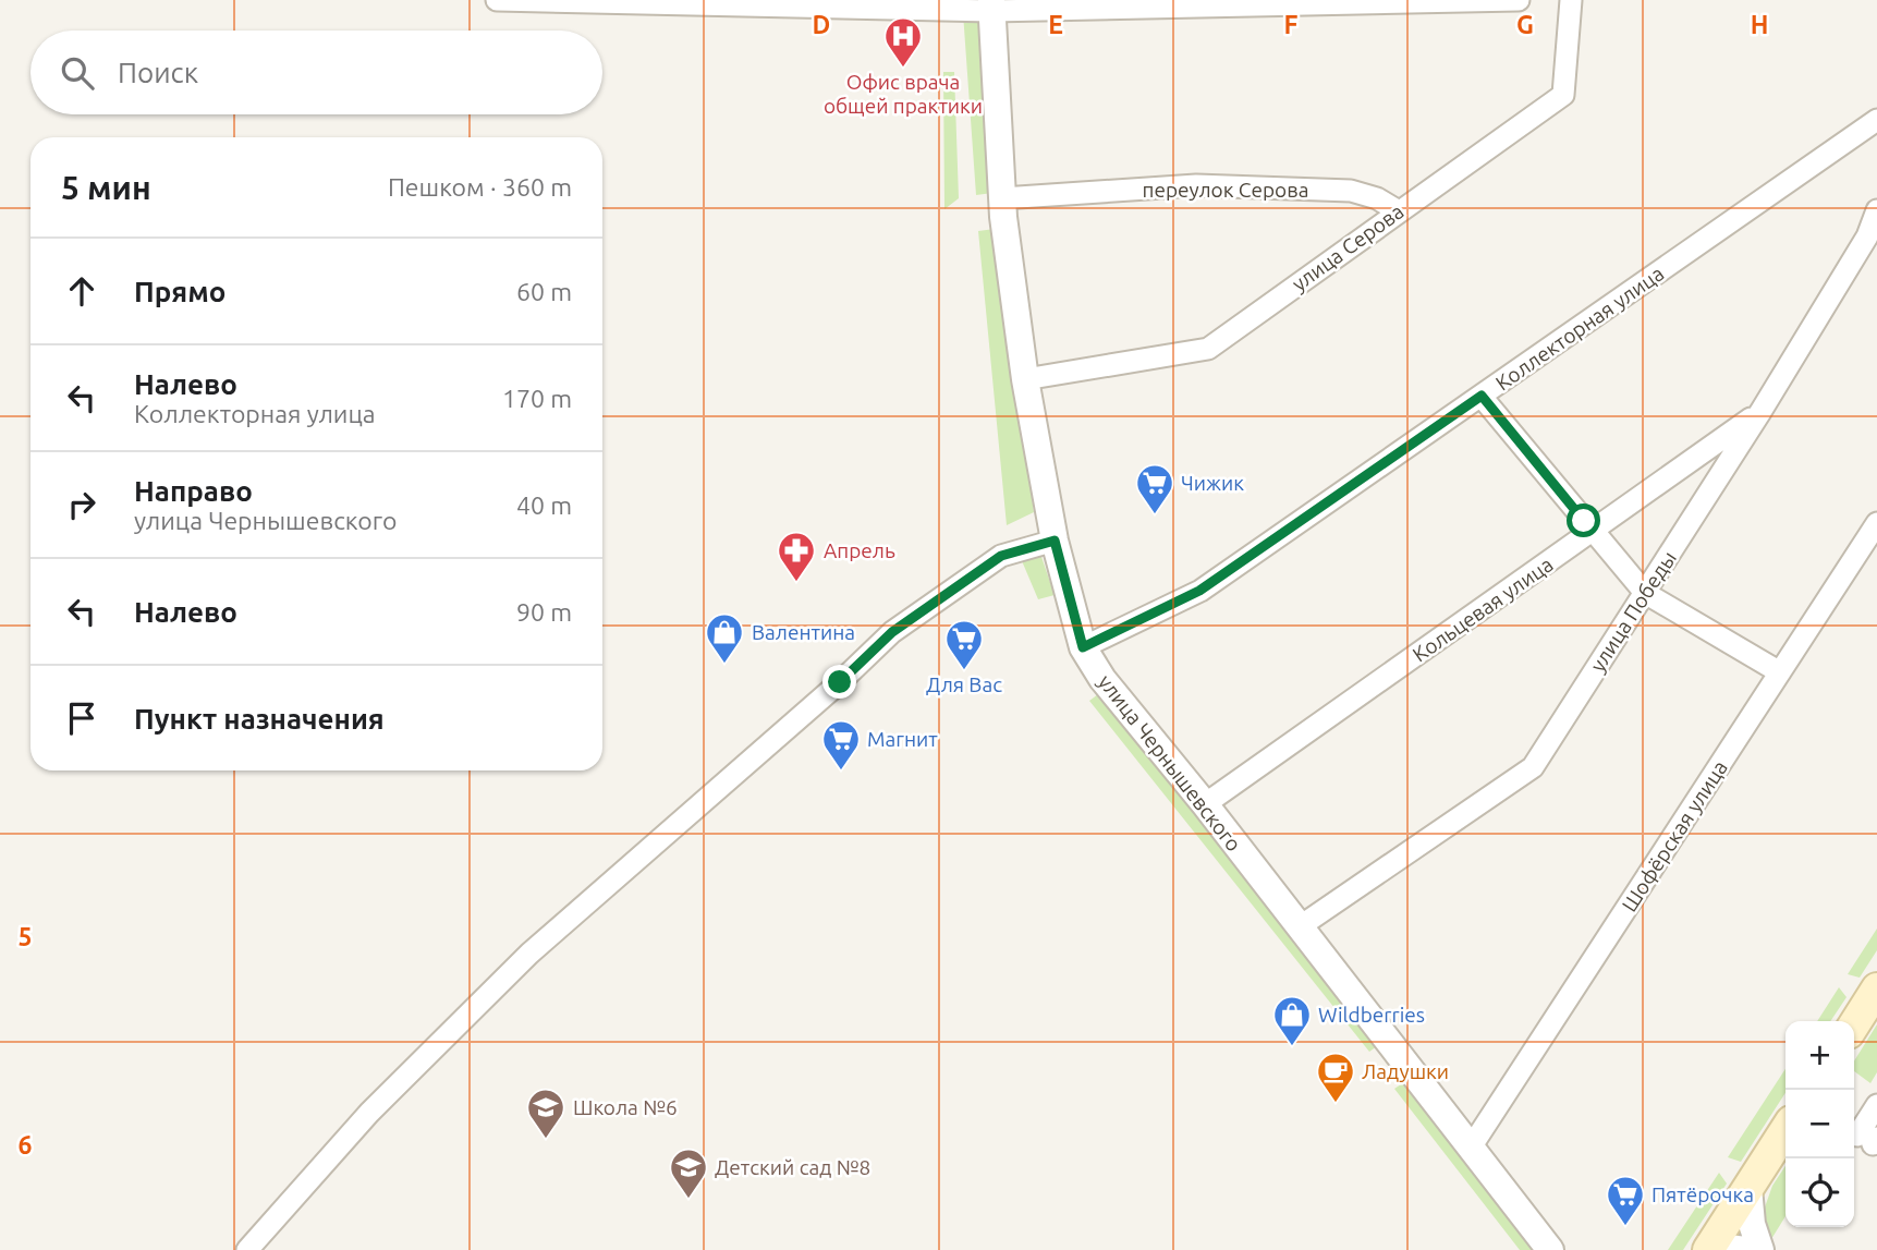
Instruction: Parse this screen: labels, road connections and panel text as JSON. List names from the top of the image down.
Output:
{
  "streets": {
    "street": [
      "переулок Серова",
      "улица Серова",
      "Коллекторная улица",
      "Кольцевая улица",
      "улица Победы",
      "улица Чернышевского",
      "Шофёрская улица"
    ]
  },
  "crossings": [
    ["переулок Серова", "улица Серова"],
    ["переулок Серова", "улица Чернышевского"],
    ["улица Серова", "улица Чернышевского"],
    ["Коллекторная улица", "улица Чернышевского"],
    ["Кольцевая улица", "улица Победы"],
    ["Кольцевая улица", "улица Чернышевского"],
    ["улица Победы", "улица Чернышевского"],
    ["улица Чернышевского", "Шофёрская улица"]
  ],
  "places": {
    "hospital": ["Офис врача общей практики"],
    "supermarket": [
      "Чижик",
      "Для Вас",
      "Магнит",
      "Пятёрочка"
    ],
    "pharmacy": ["Апрель"],
    "shop": ["Валентина", "Wildberries"],
    "cafe": ["Ладушки"],
    "school or university": ["Школа №6", "Детский сад №8"]
  },
  "page": {
    "search": "Поиск",
    "heading": ["5 мин", "Пешком · 360 m"],
    "list": [
      ["Прямо", "60 m"],
      ["Налево", "Коллекторная улица", "170 m"],
      ["Направо", "улица Чернышевского", "40 m"],
      ["Налево", "90 m"],
      "Пункт назначения"
    ],
    "map_buttons": ["+", "−"]
  },
  "grid": {
    "columns": [
      "D",
      "E",
      "F",
      "G",
      "H"
    ],
    "rows": ["5", "6"]
  }
}
